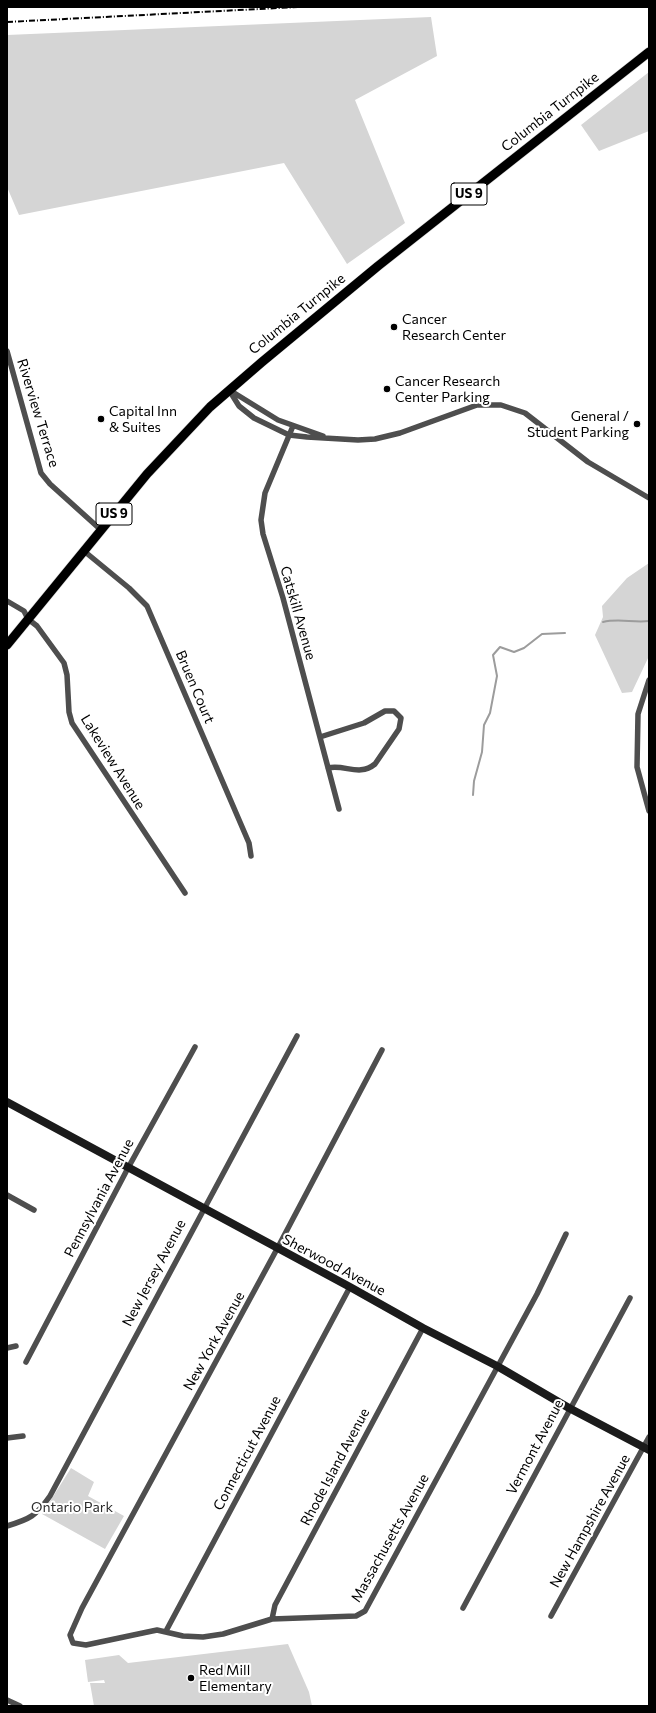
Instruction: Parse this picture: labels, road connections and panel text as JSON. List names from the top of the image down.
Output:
{
  "streets": {
    "main road": ["Columbia Turnpike", "US 9"],
    "street": [
      "Riverview Terrace",
      "Catskill Avenue",
      "Bruen Court",
      "Lakeview Avenue",
      "Pennsylvania Avenue",
      "Sherwood Avenue",
      "New Jersey Avenue",
      "New York Avenue",
      "Vermont Avenue",
      "Connecticut Avenue",
      "Rhode Island Avenue",
      "New Hampshire Avenue",
      "Massachusetts Avenue"
    ]
  },
  "crossings": [
    ["Columbia Turnpike", "Riverview Terrace"],
    ["Columbia Turnpike", "Bruen Court"],
    ["Columbia Turnpike", "Lakeview Avenue"],
    ["Pennsylvania Avenue", "Sherwood Avenue"],
    ["Sherwood Avenue", "New Jersey Avenue"],
    ["Sherwood Avenue", "New York Avenue"],
    ["Sherwood Avenue", "Vermont Avenue"],
    ["Sherwood Avenue", "Connecticut Avenue"],
    ["Sherwood Avenue", "Rhode Island Avenue"],
    ["Sherwood Avenue", "New Hampshire Avenue"],
    ["Sherwood Avenue", "Massachusetts Avenue"],
    ["New York Avenue", "Massachusetts Avenue"],
    ["Connecticut Avenue", "Massachusetts Avenue"],
    ["Rhode Island Avenue", "Massachusetts Avenue"]
  ],
  "parks": ["Ontario Park"],
  "places": [
    "Cancer Research Center",
    "Cancer Research Center Parking",
    "Capital Inn & Suites",
    "General / Student Parking",
    "Red Mill Elementary"
  ]
}
